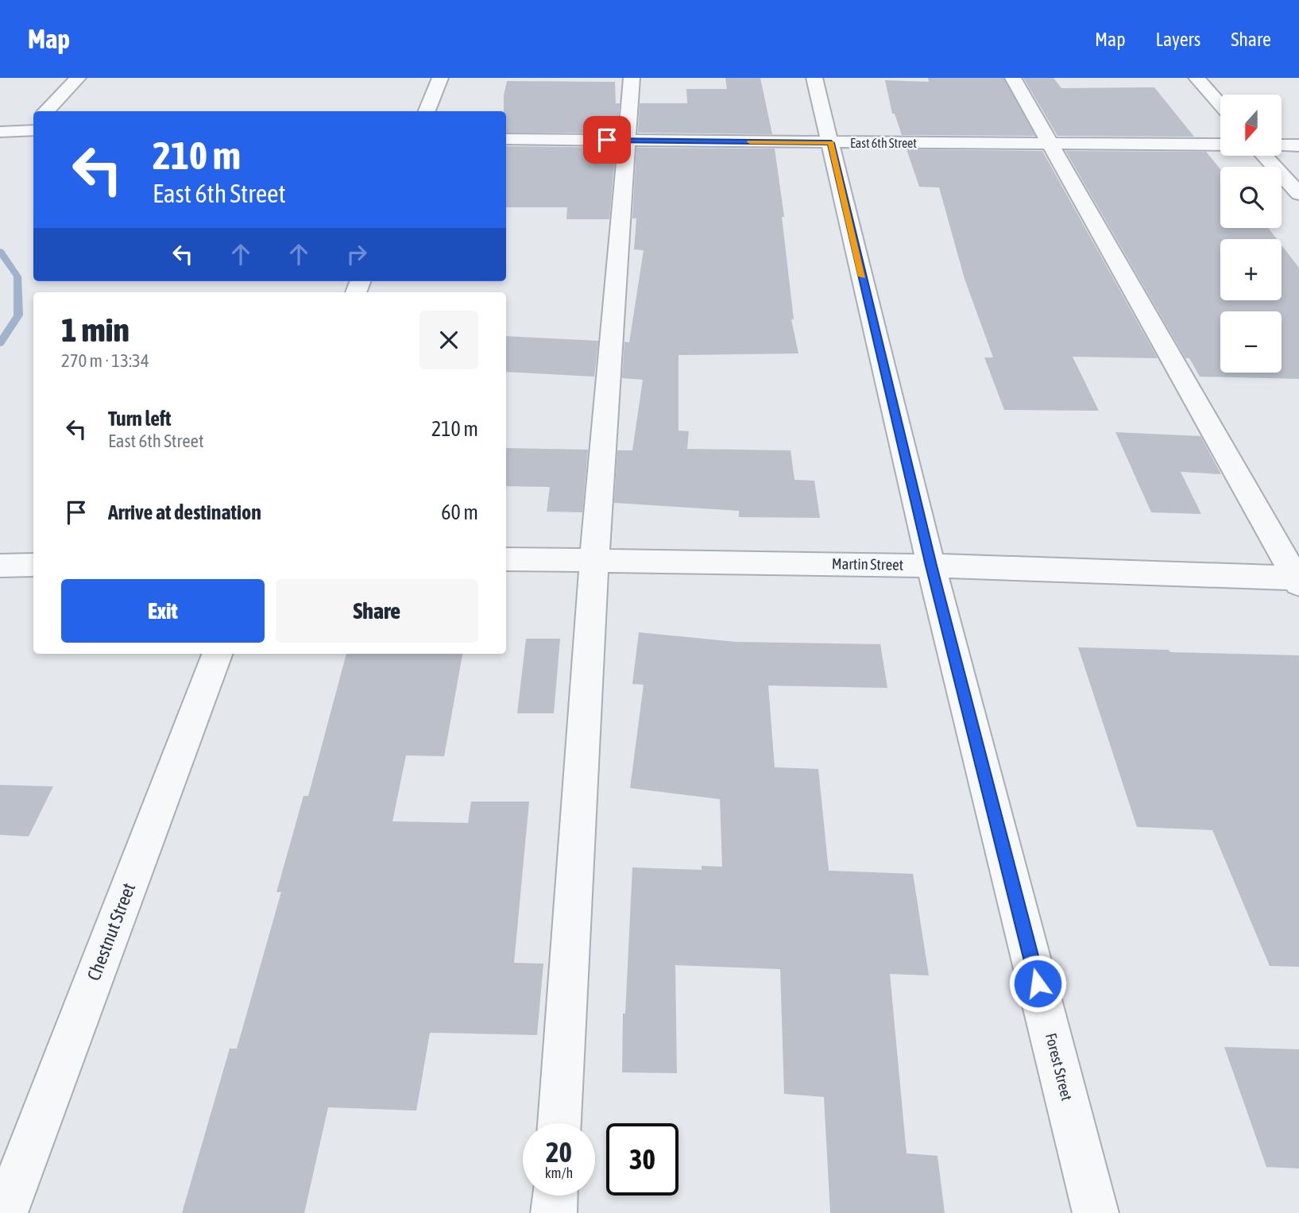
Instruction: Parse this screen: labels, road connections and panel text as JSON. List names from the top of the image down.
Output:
{
  "streets": {
    "street": [
      "East 6th Street",
      "Martin Street",
      "Chestnut Street",
      "Forest Street"
    ]
  },
  "crossings": [
    ["East 6th Street", "Forest Street"],
    ["Martin Street", "Forest Street"]
  ],
  "north": "bottom",
  "page": {
    "header": "Map",
    "nav": ["Map", "Layers", "Share"],
    "map_buttons": ["+", "−"],
    "turn": ["210 m", "East 6th Street"],
    "heading": ["1 min", "270 m · 13:34"],
    "list": [
      {
        "name": "Turn left",
        "note": "East 6th Street",
        "value": "210 m"
      },
      {
        "name": "Arrive at destination",
        "value": "60 m"
      }
    ],
    "buttons": ["Exit", "Share"],
    "speed": "20 km/h",
    "limit": "30"
  }
}
